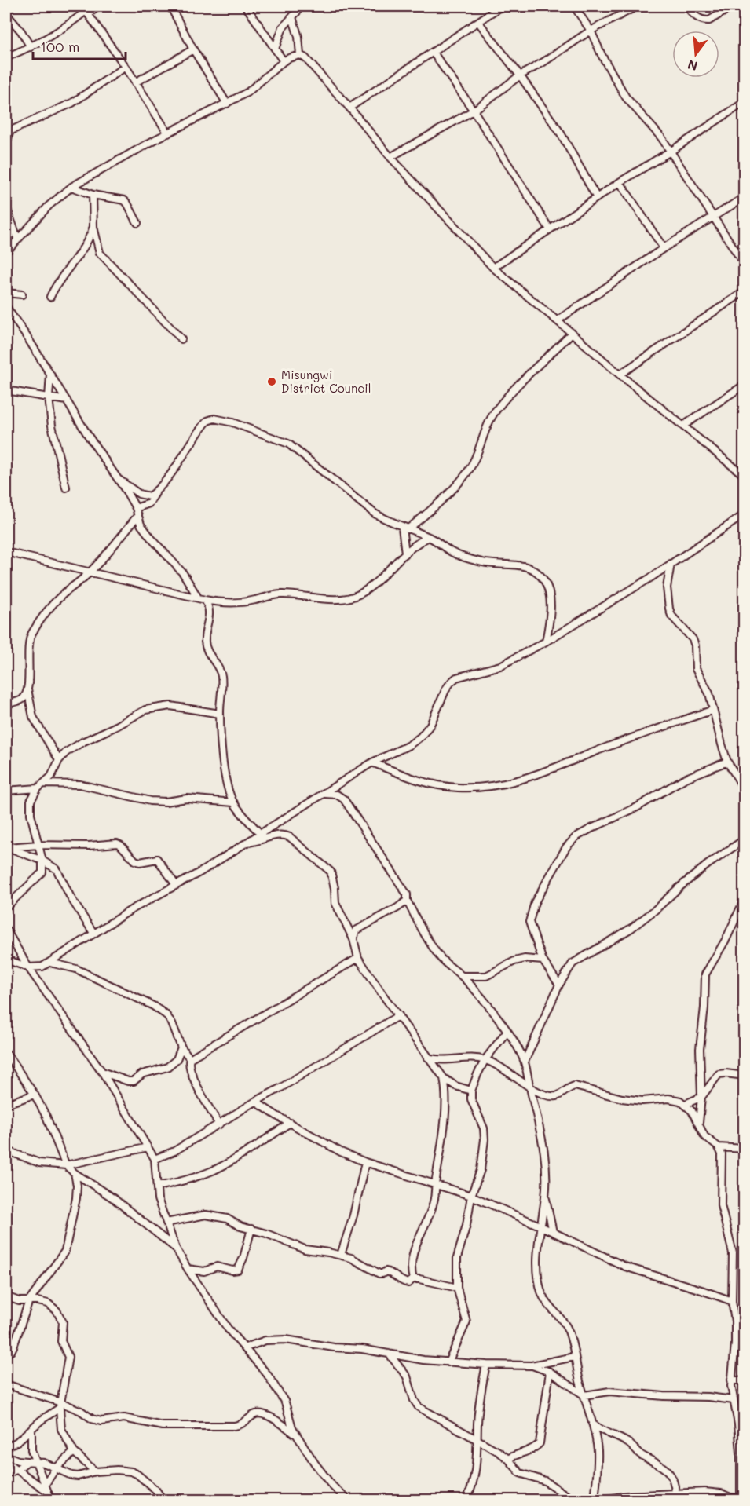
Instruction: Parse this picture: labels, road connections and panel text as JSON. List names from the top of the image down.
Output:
{
  "places": ["Misungwi District Council"],
  "scale_bar": "100 m",
  "north": "bottom"
}
